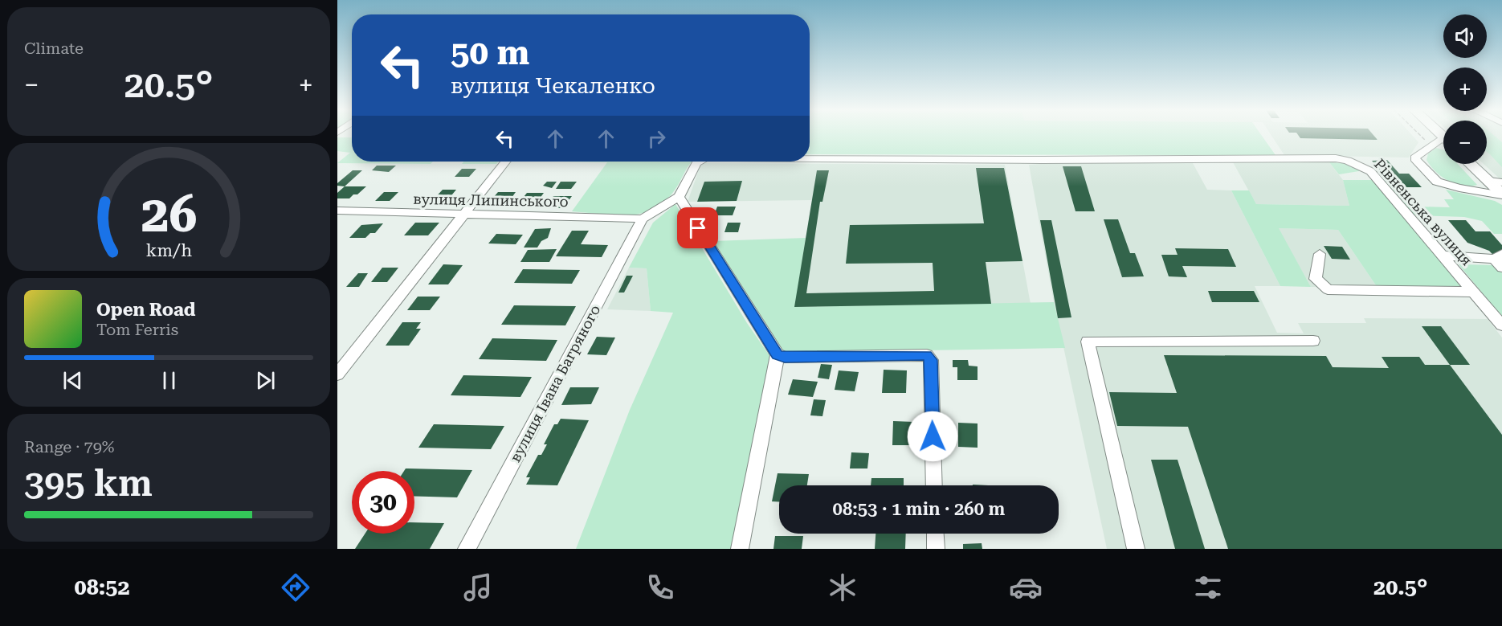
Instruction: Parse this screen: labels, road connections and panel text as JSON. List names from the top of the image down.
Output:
{
  "streets": {
    "street": ["вулиця Липинського", "Рівненська вулиця", "вулиця Івана Багряного"]
  },
  "crossings": [
    ["вулиця Липинського", "вулиця Івана Багряного"]
  ],
  "page": {
    "tile": [
      "Climate",
      ["Range · 79%", "395 km"]
    ],
    "map_buttons": ["+", "−"],
    "turn": ["50 m", "вулиця Чекаленко"],
    "heat": ["−", "20.5°", "+"],
    "song": ["Open Road", "Tom Ferris"],
    "limit": "30",
    "trip": "08:53 · 1 min · 260 m",
    "tabs": ["08:52", "20.5°"],
    "gauge": ["26", "km/h"]
  }
}
